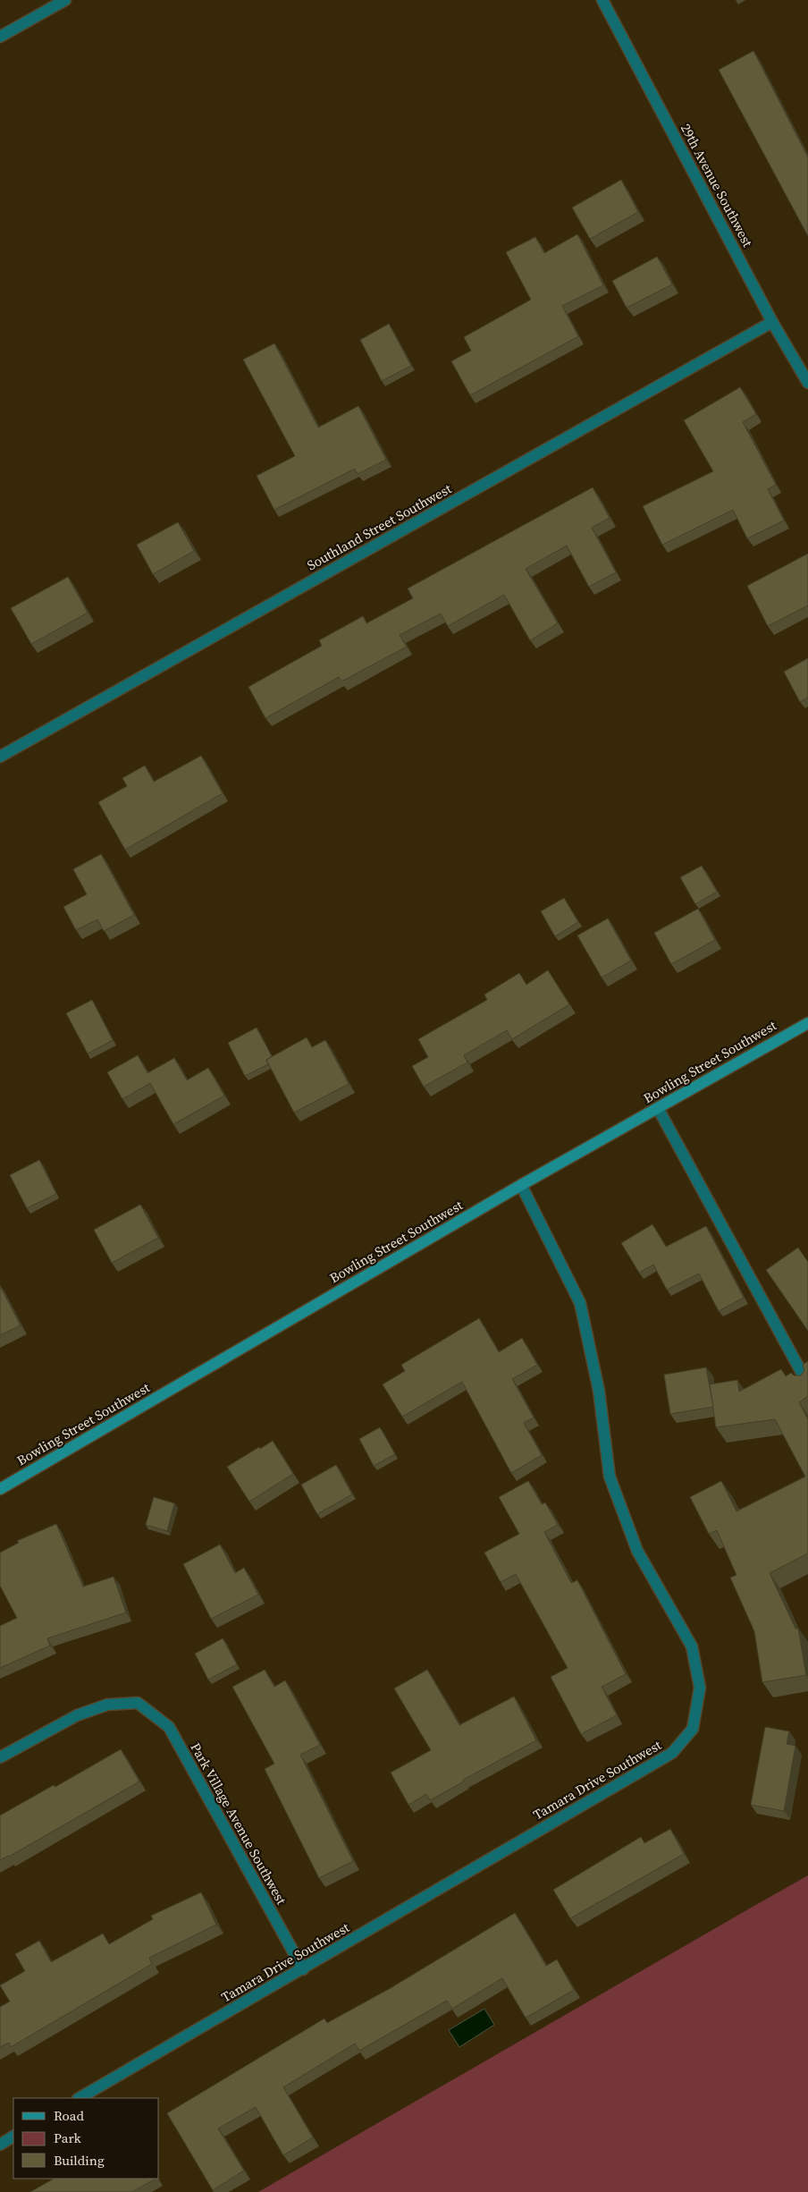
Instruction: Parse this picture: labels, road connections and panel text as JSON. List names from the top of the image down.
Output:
{
  "streets": {
    "main road": ["Bowling Street Southwest"],
    "street": [
      "29th Avenue Southwest",
      "Southland Street Southwest",
      "Tamara Drive Southwest",
      "Park Village Avenue Southwest"
    ]
  },
  "crossings": [
    ["29th Avenue Southwest", "Southland Street Southwest"],
    ["Bowling Street Southwest", "Tamara Drive Southwest"],
    ["Tamara Drive Southwest", "Park Village Avenue Southwest"]
  ],
  "legend": ["Road", "Park", "Building"]
}
